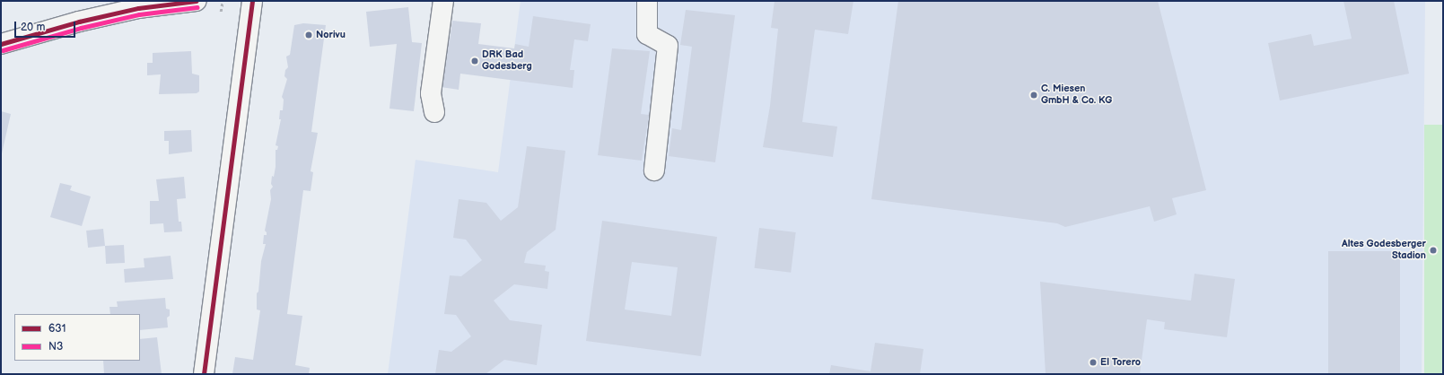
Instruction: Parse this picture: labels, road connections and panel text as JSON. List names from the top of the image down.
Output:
{
  "places": [
    "Norivu",
    "DRK Bad Godesberg",
    "C. Miesen GmbH & Co. KG",
    "Altes Godesberger Stadion",
    "El Torero"
  ],
  "lines": ["transit line 631", "transit line N3"],
  "legend": ["631", "N3"],
  "scale_bar": "20 m"
}
